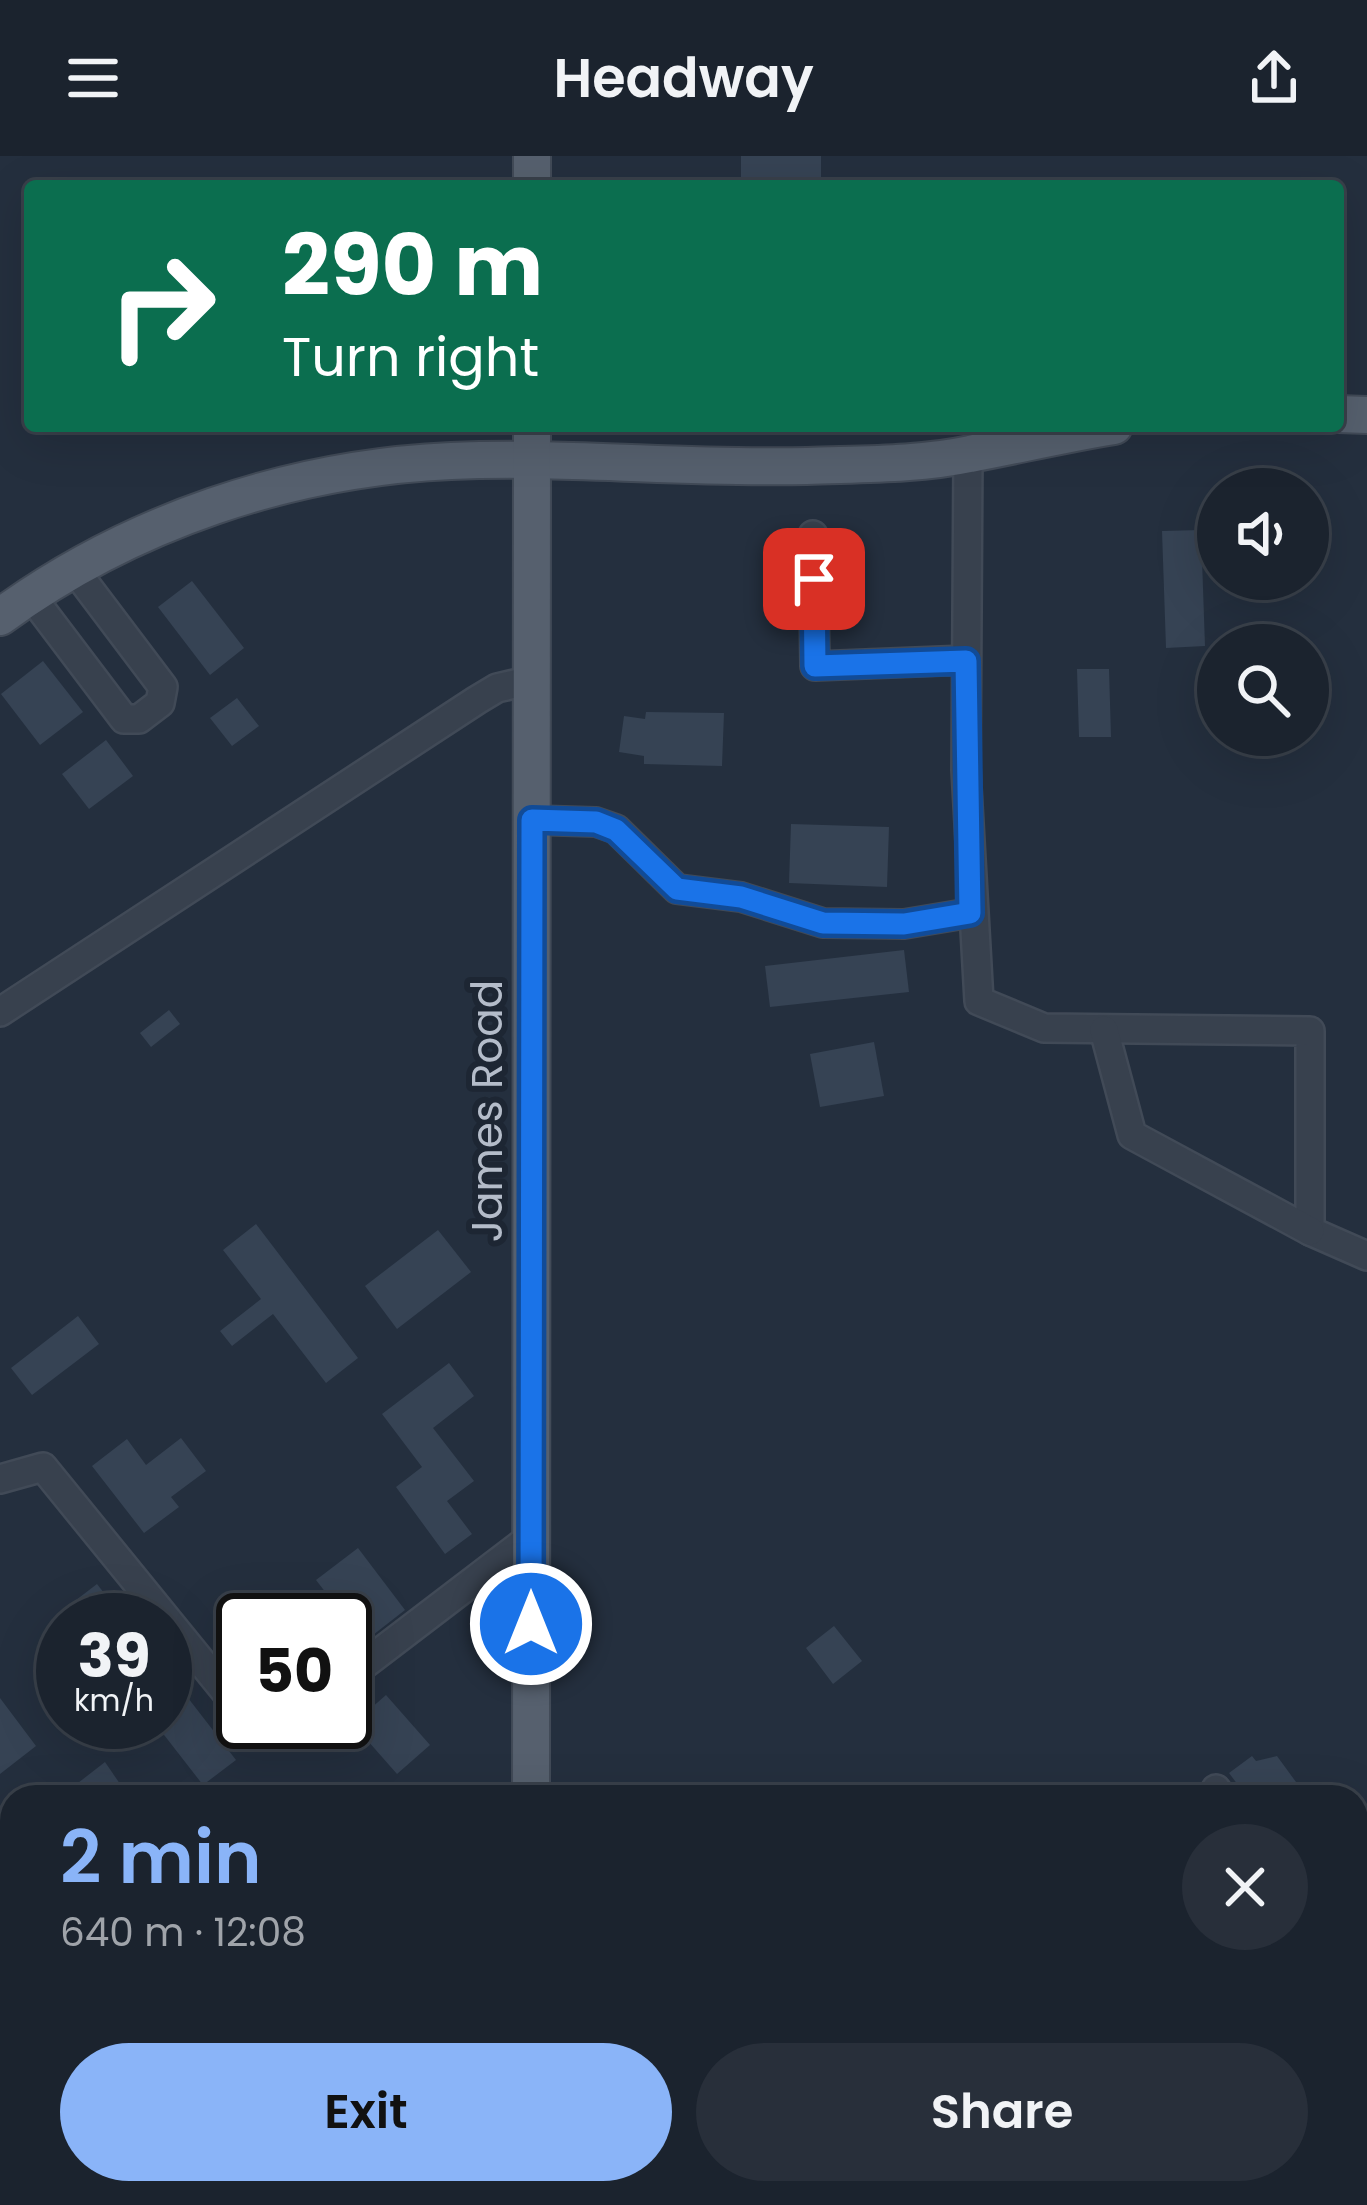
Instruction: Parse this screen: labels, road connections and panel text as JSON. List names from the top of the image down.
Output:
{
  "streets": {
    "main road": ["James Road"]
  },
  "page": {
    "header": "Headway",
    "turn": ["290 m", "Turn right"],
    "speed": "39 km/h",
    "limit": "50",
    "heading": ["2 min", "640 m · 12:08"],
    "buttons": ["Exit", "Share"]
  }
}
